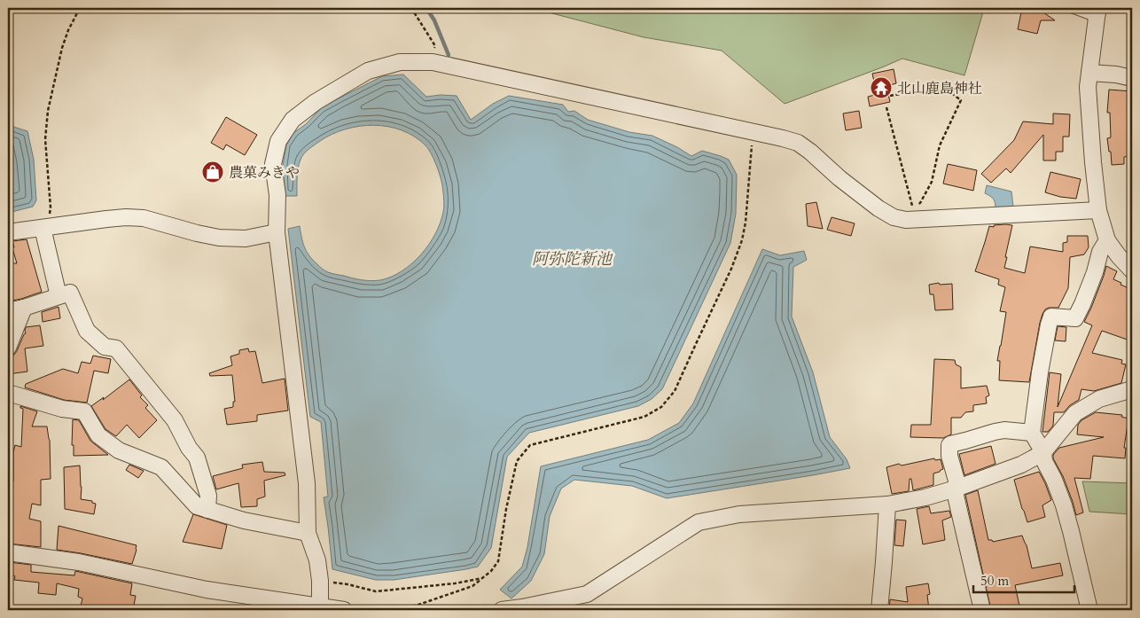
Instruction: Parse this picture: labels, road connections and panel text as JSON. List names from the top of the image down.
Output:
{
  "water": ["阿弥陀新池"],
  "places": {
    "temple": ["北山鹿島神社"],
    "shop": ["農菓みきや"]
  },
  "scale_bar": "50 m"
}
